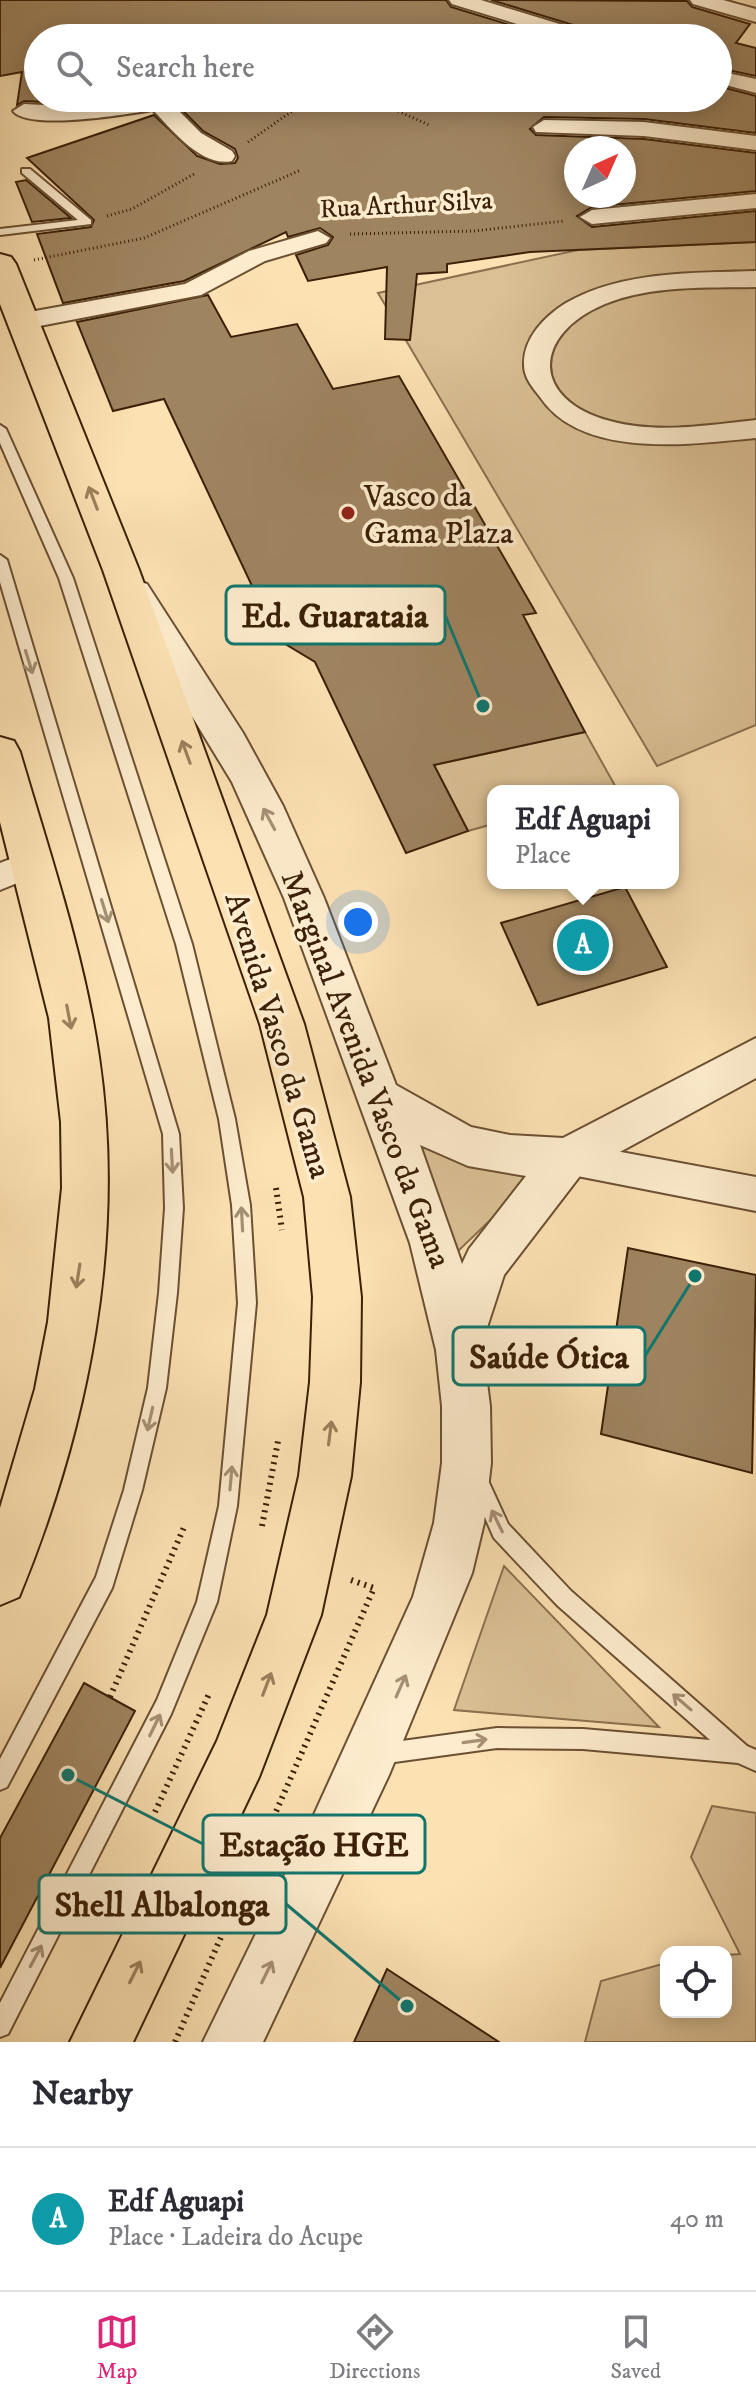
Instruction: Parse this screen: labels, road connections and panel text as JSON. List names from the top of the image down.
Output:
{
  "streets": {
    "main road": ["Avenida Vasco da Gama"],
    "street": ["Rua Arthur Silva", "Marginal Avenida Vasco da Gama"]
  },
  "crossings": [
    ["Rua Arthur Silva", "Avenida Vasco da Gama"],
    ["Avenida Vasco da Gama", "Marginal Avenida Vasco da Gama"]
  ],
  "one_way": ["Marginal Avenida Vasco da Gama"],
  "places": [
    "Vasco da Gama Plaza",
    "Ed. Guarataia",
    "Saúde Ótica",
    "Estação HGE",
    "Shell Albalonga"
  ],
  "north": "top right",
  "page": {
    "search": "Search here",
    "popup": ["Edf Aguapi", "Place"],
    "pins": "A",
    "heading": "Nearby",
    "list": [
      {
        "mark": "A",
        "name": "Edf Aguapi",
        "note": "Place · Ladeira do Acupe",
        "value": "40 m"
      }
    ],
    "nav": ["Map", "Directions", "Saved"]
  }
}
